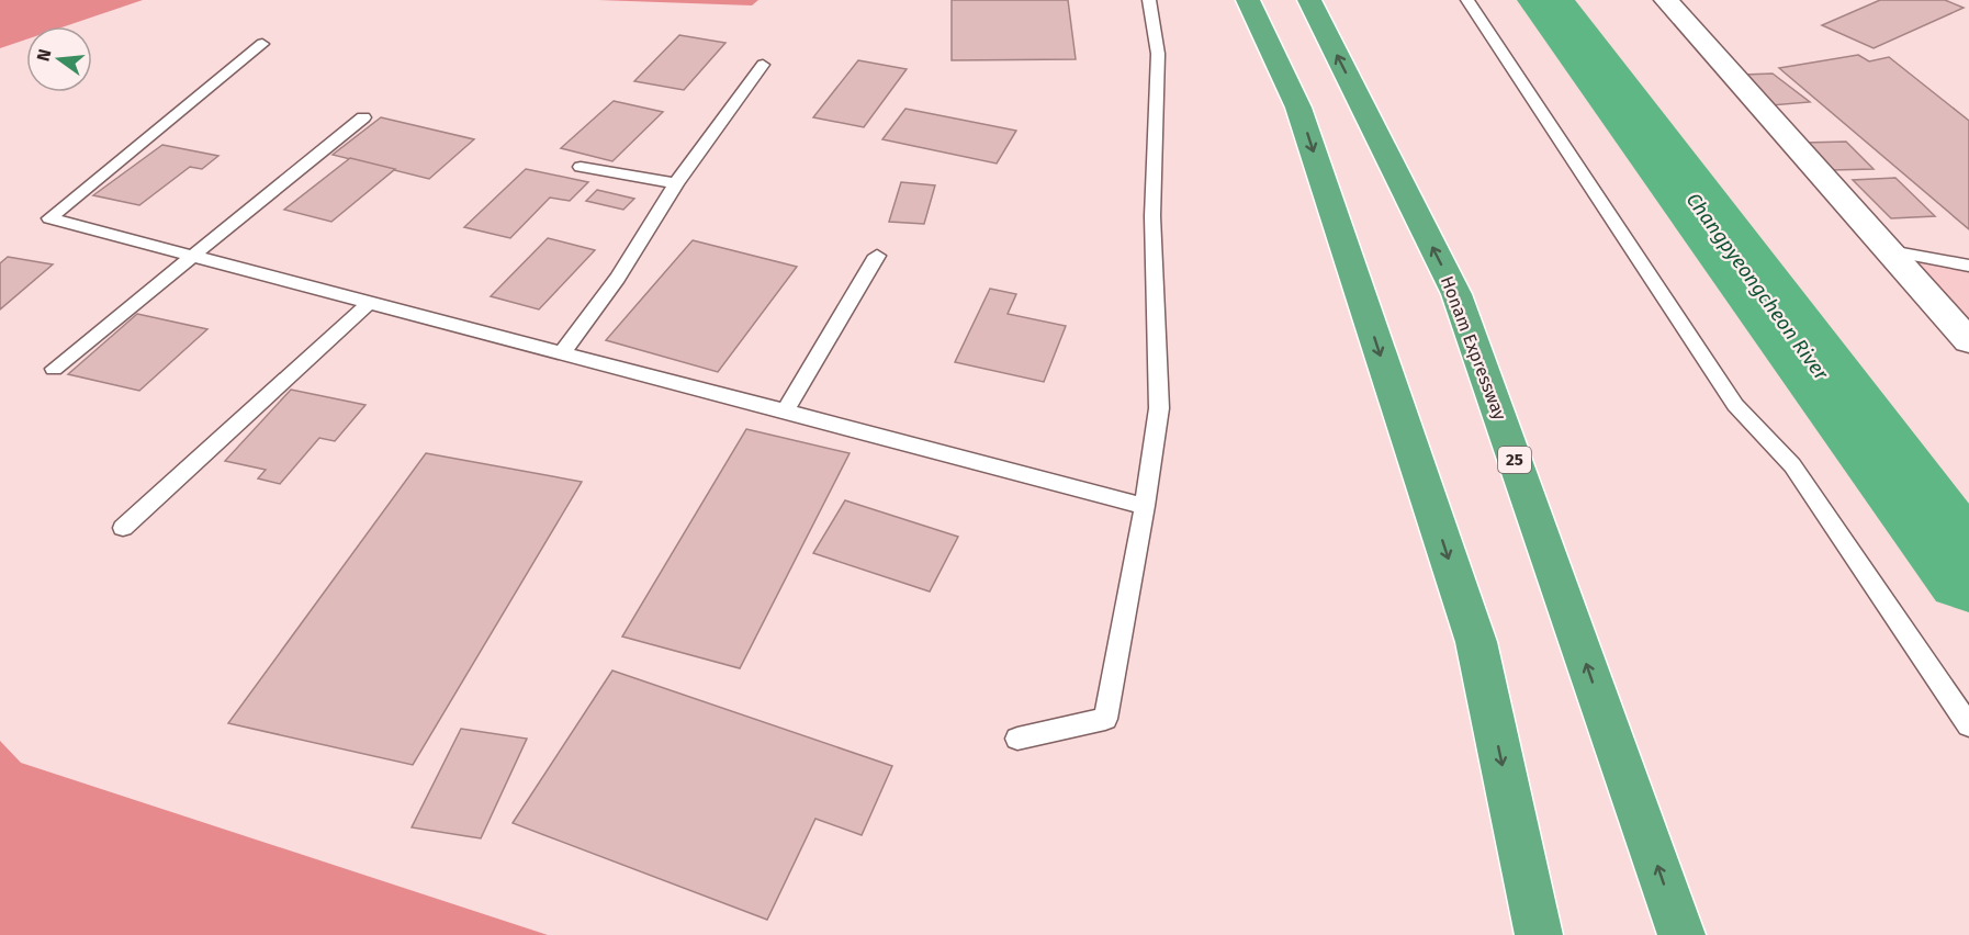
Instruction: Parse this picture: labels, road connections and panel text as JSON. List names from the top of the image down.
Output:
{
  "streets": {
    "highway": ["Honam Expressway", "25"]
  },
  "water": ["Changpyeongcheon River"],
  "north": "left"
}
